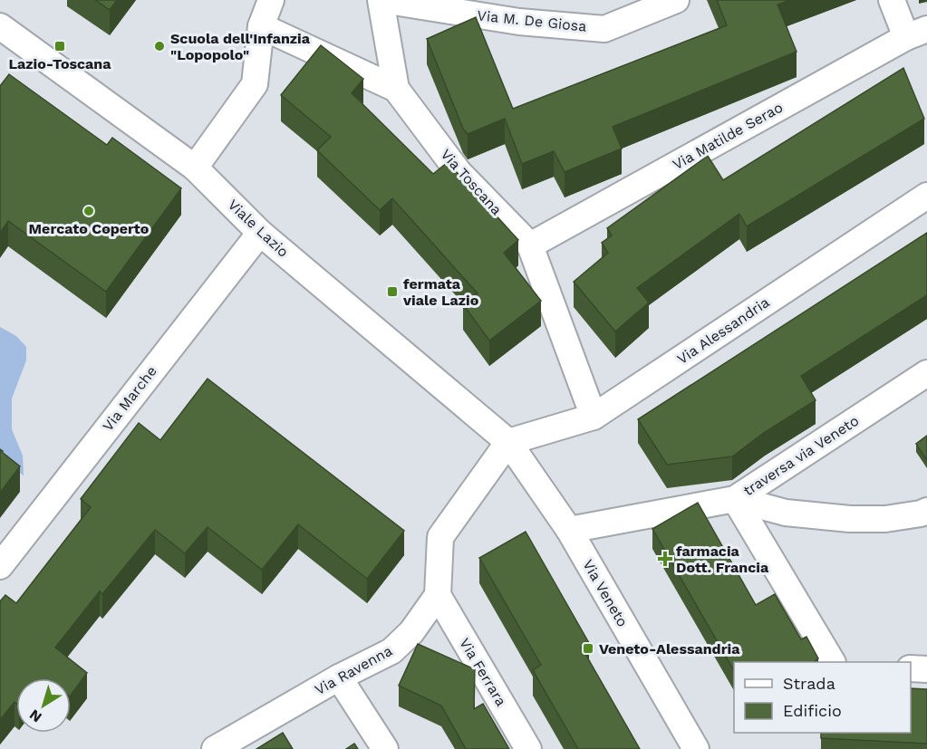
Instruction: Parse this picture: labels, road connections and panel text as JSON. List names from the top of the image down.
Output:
{
  "streets": {
    "street": [
      "Via M. De Giosa",
      "Via Matilde Serao",
      "Via Toscana",
      "Viale Lazio",
      "Via Alessandria",
      "Via Marche",
      "traversa via Veneto",
      "Via Veneto",
      "Via Ravenna",
      "Via Ferrara"
    ]
  },
  "crossings": [
    ["Via Matilde Serao", "Via Toscana"],
    ["Via Toscana", "Via Alessandria"],
    ["Viale Lazio", "Via Alessandria"],
    ["Viale Lazio", "Via Marche"],
    ["Viale Lazio", "Via Veneto"],
    ["Via Alessandria", "Via Veneto"],
    ["traversa via Veneto", "Via Veneto"],
    ["Via Ravenna", "Via Ferrara"]
  ],
  "places": {
    "transit": ["Lazio-Toscana", "fermata viale Lazio", "Veneto-Alessandria"],
    "other": ["Scuola dell'Infanzia \"Lopopolo\"", "Mercato Coperto"],
    "health": ["farmacia Dott. Francia"]
  },
  "legend": ["Strada", "Edificio"],
  "north": "bottom left"
}
